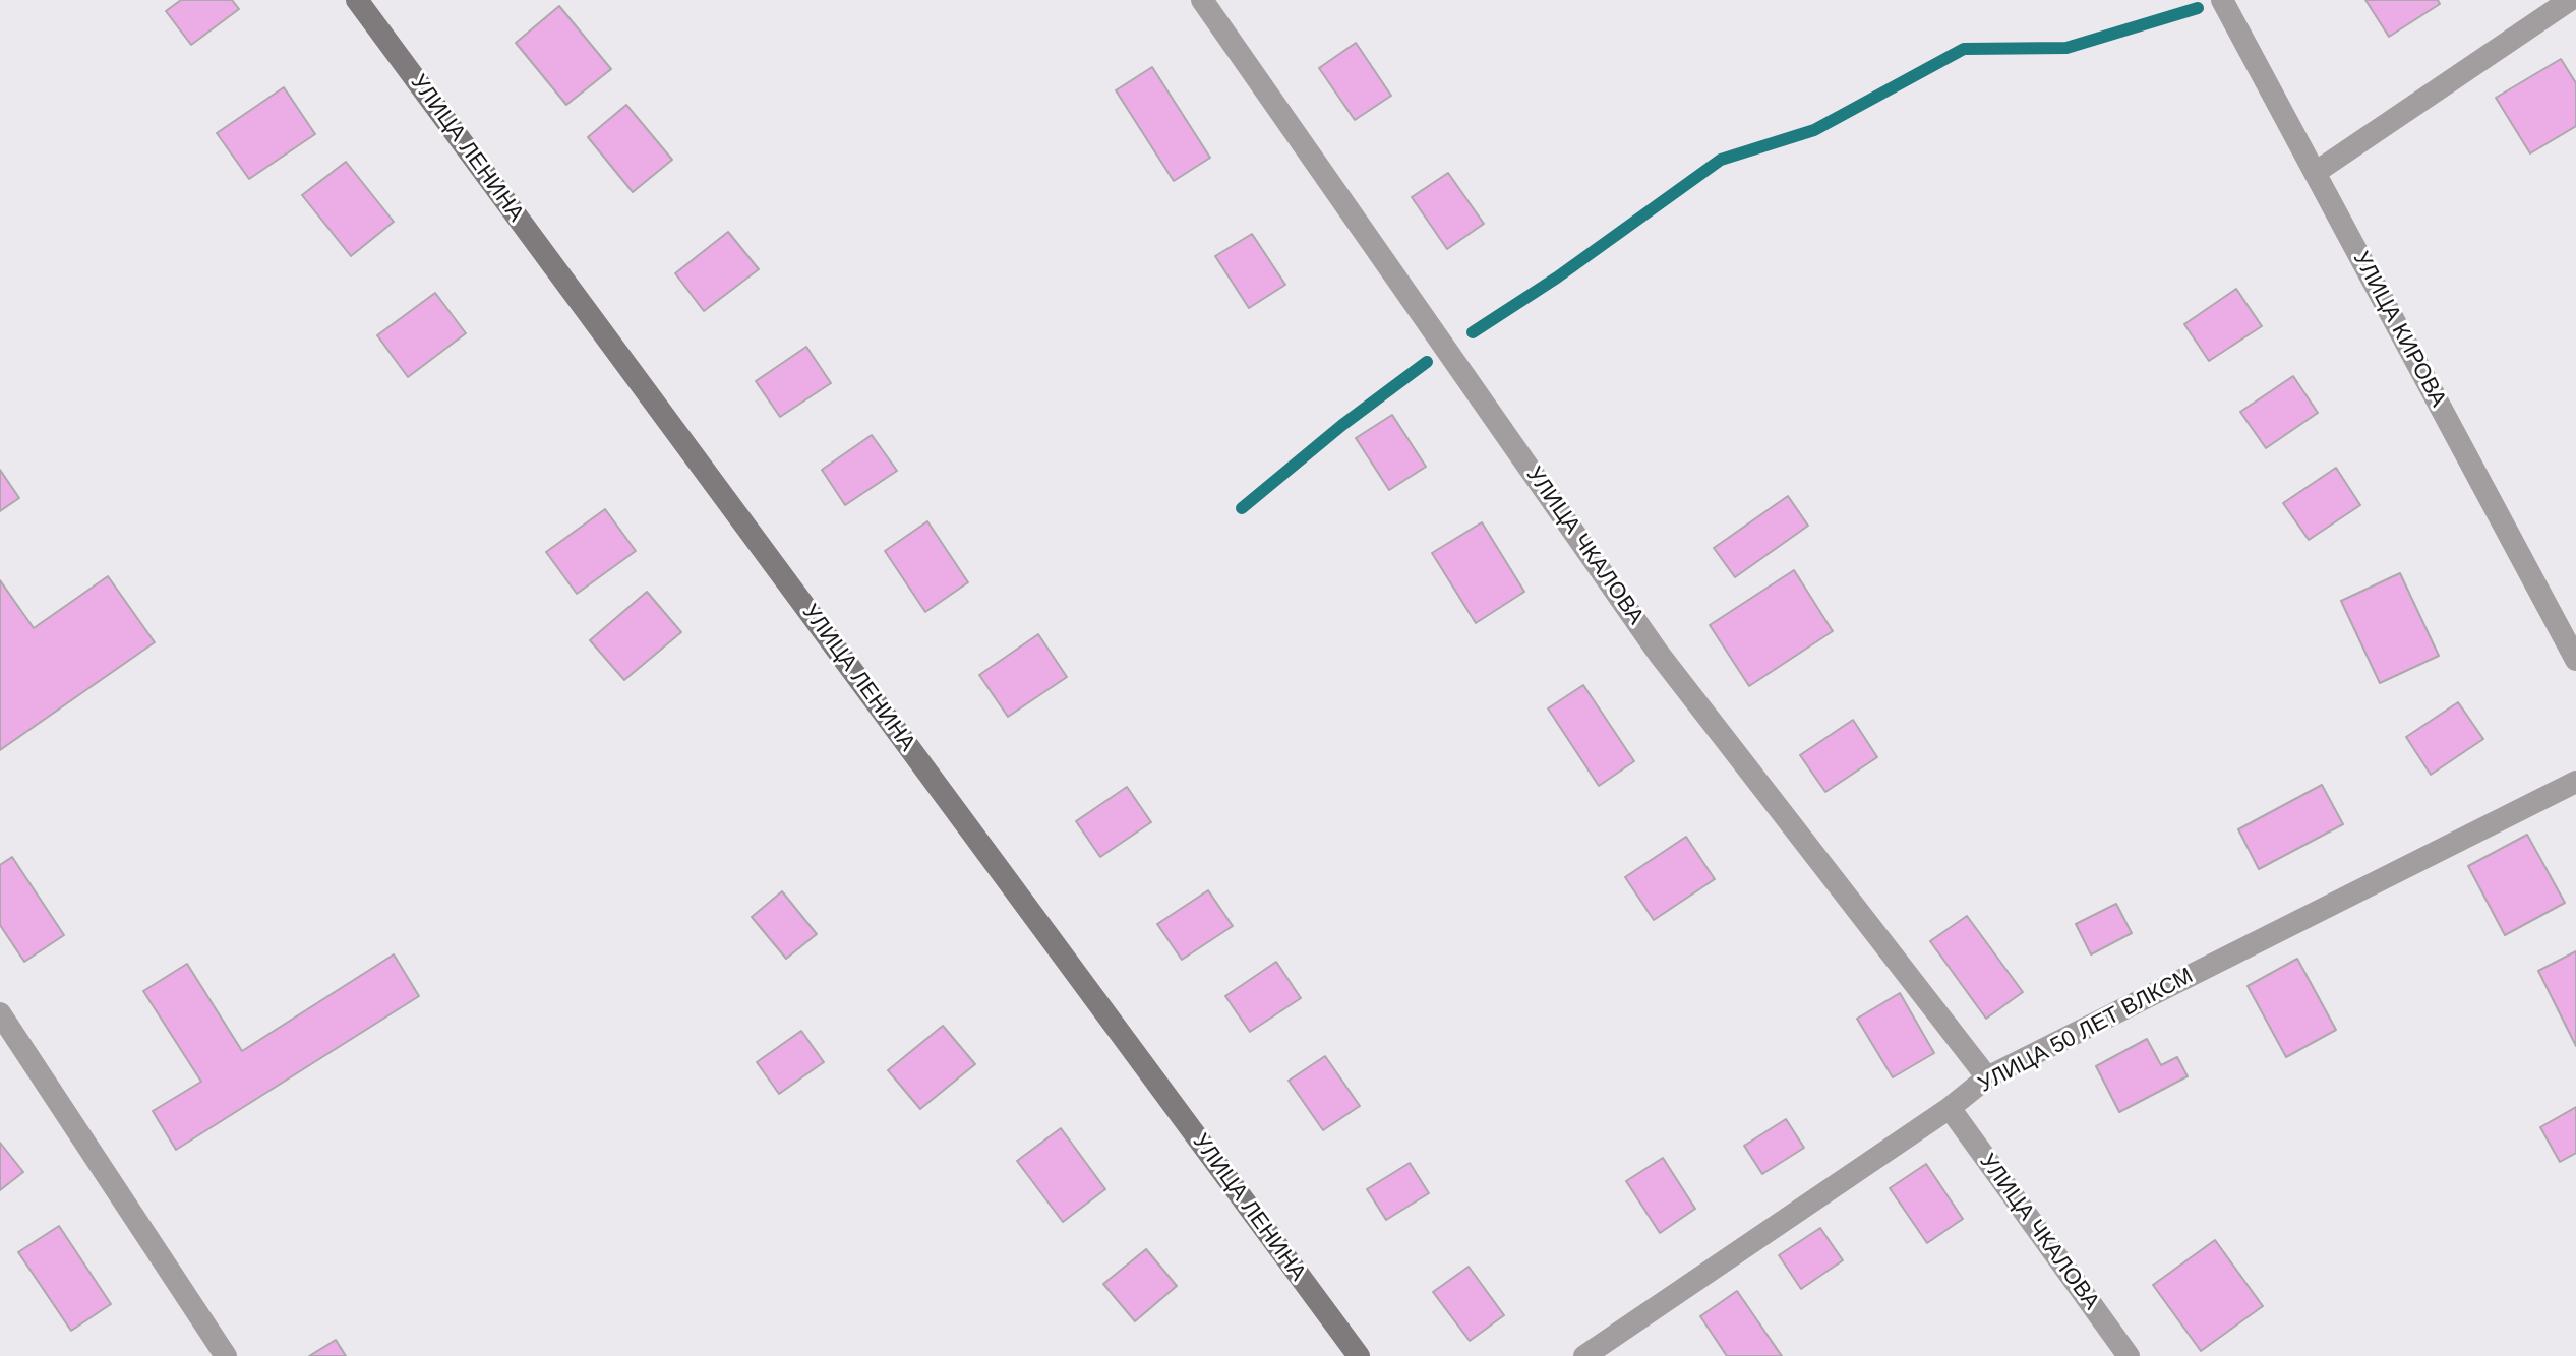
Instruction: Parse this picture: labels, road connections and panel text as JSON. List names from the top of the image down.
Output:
{
  "streets": {
    "main road": ["УЛИЦА ЛЕНИНА"],
    "street": ["УЛИЦА КИРОВА", "УЛИЦА ЧКАЛОВА", "УЛИЦА 50 ЛЕТ ВЛКСМ"]
  },
  "crossings": [
    ["УЛИЦА ЧКАЛОВА", "УЛИЦА 50 ЛЕТ ВЛКСМ"]
  ]
}
